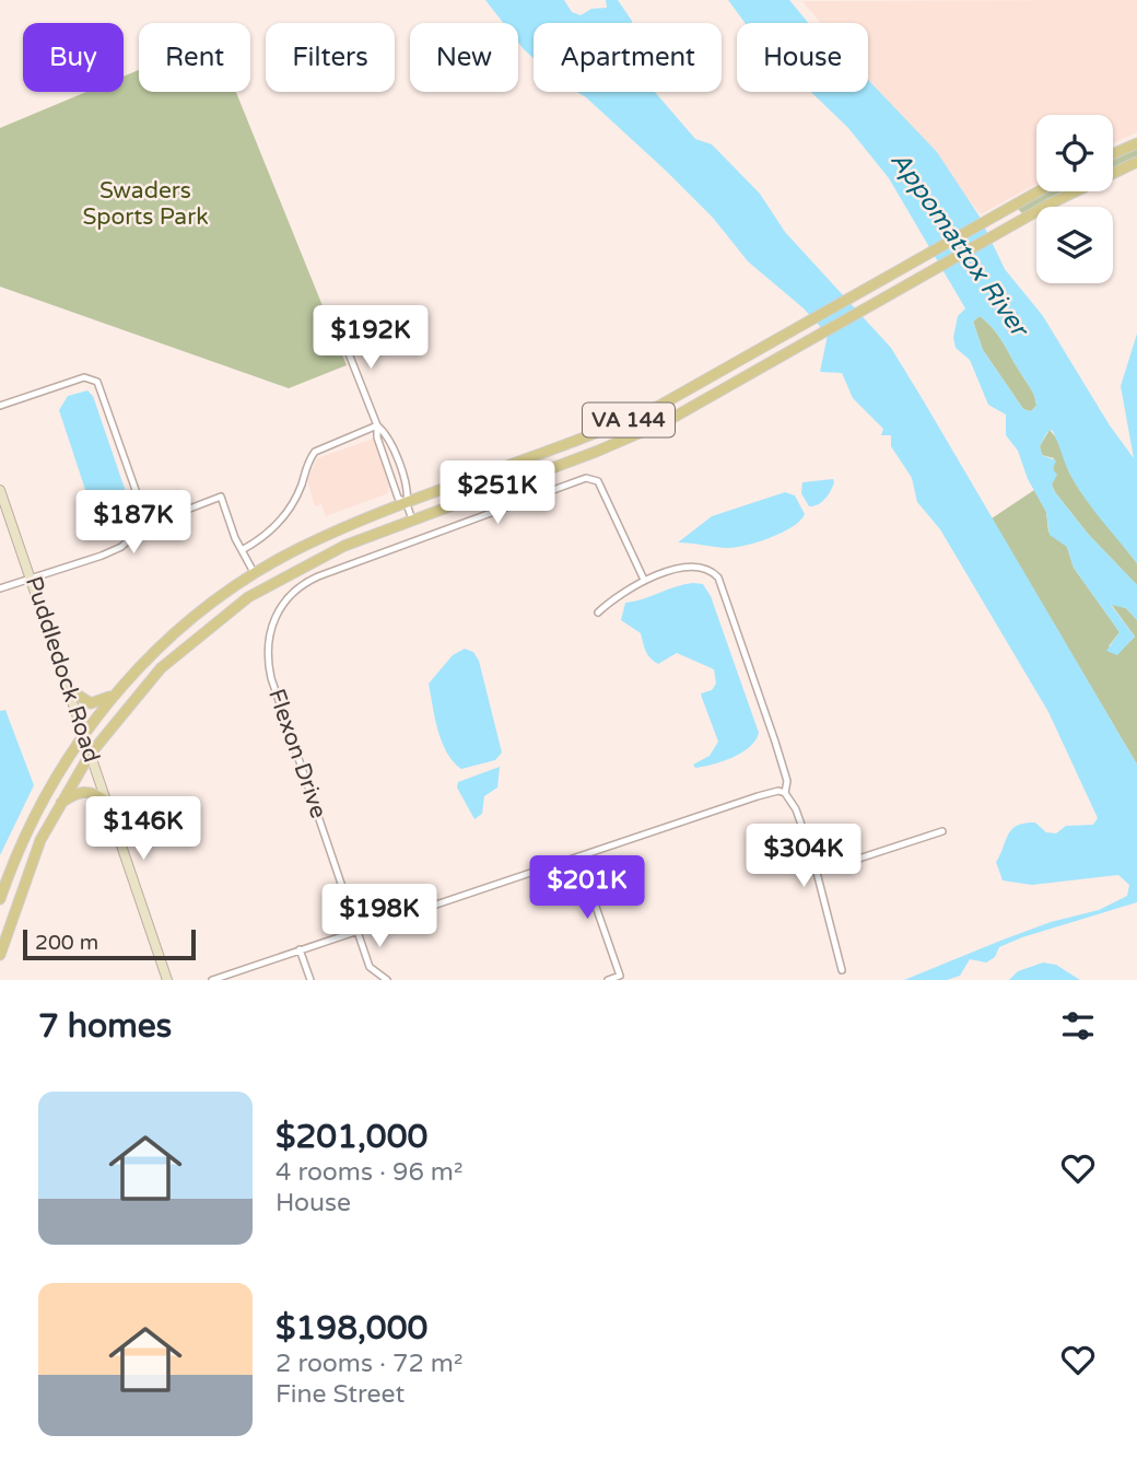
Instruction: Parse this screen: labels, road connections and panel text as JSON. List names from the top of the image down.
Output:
{
  "streets": {
    "main road": ["VA 144", "Puddledock Road"],
    "street": ["Flexon Drive"]
  },
  "crossings": [
    ["VA 144", "Puddledock Road"]
  ],
  "water": ["Appomattox River"],
  "parks": ["Swaders Sports Park"],
  "scale_bar": "200 m",
  "page": {
    "chip": [
      "Buy",
      "Rent",
      "Filters",
      "New",
      "Apartment",
      "House"
    ],
    "price": [
      "$192K",
      "$251K",
      "$187K",
      "$146K",
      "$304K",
      "$201K",
      "$198K"
    ],
    "scale": "200 m",
    "heading": "7 homes",
    "list": [
      {
        "name": "$201,000",
        "note": "4 rooms · 96 m² · House"
      },
      {
        "name": "$198,000",
        "note": "2 rooms · 72 m² · Fine Street"
      }
    ]
  }
}
